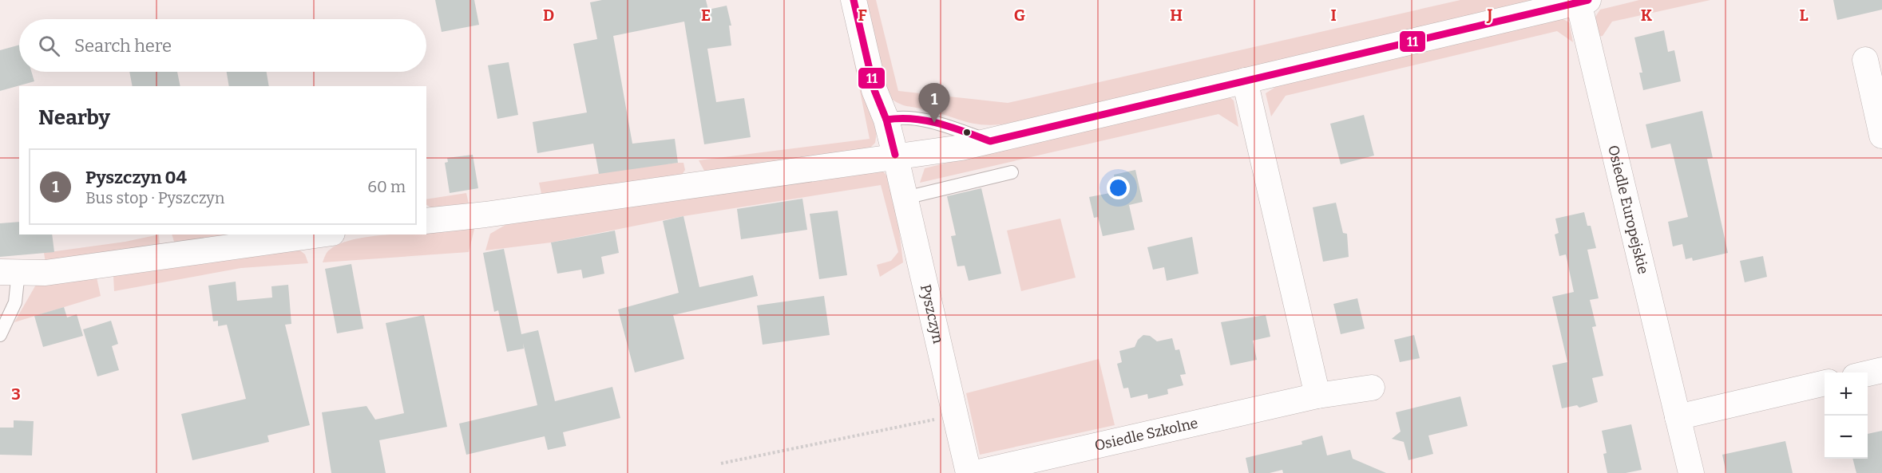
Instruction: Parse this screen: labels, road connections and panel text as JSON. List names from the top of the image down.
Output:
{
  "streets": {
    "street": ["Osiedle Europejskie", "Pyszczyn", "Osiedle Szkolne"]
  },
  "lines": ["transit line 11"],
  "page": {
    "search": "Search here",
    "pins": "1",
    "heading": "Nearby",
    "list": [
      {
        "mark": "1",
        "name": "Pyszczyn 04",
        "note": "Bus stop · Pyszczyn",
        "value": "60 m"
      }
    ],
    "map_buttons": ["+", "−"]
  },
  "grid": {
    "columns": [
      "D",
      "E",
      "F",
      "G",
      "H",
      "I",
      "J",
      "K",
      "L"
    ],
    "rows": ["3"]
  }
}
